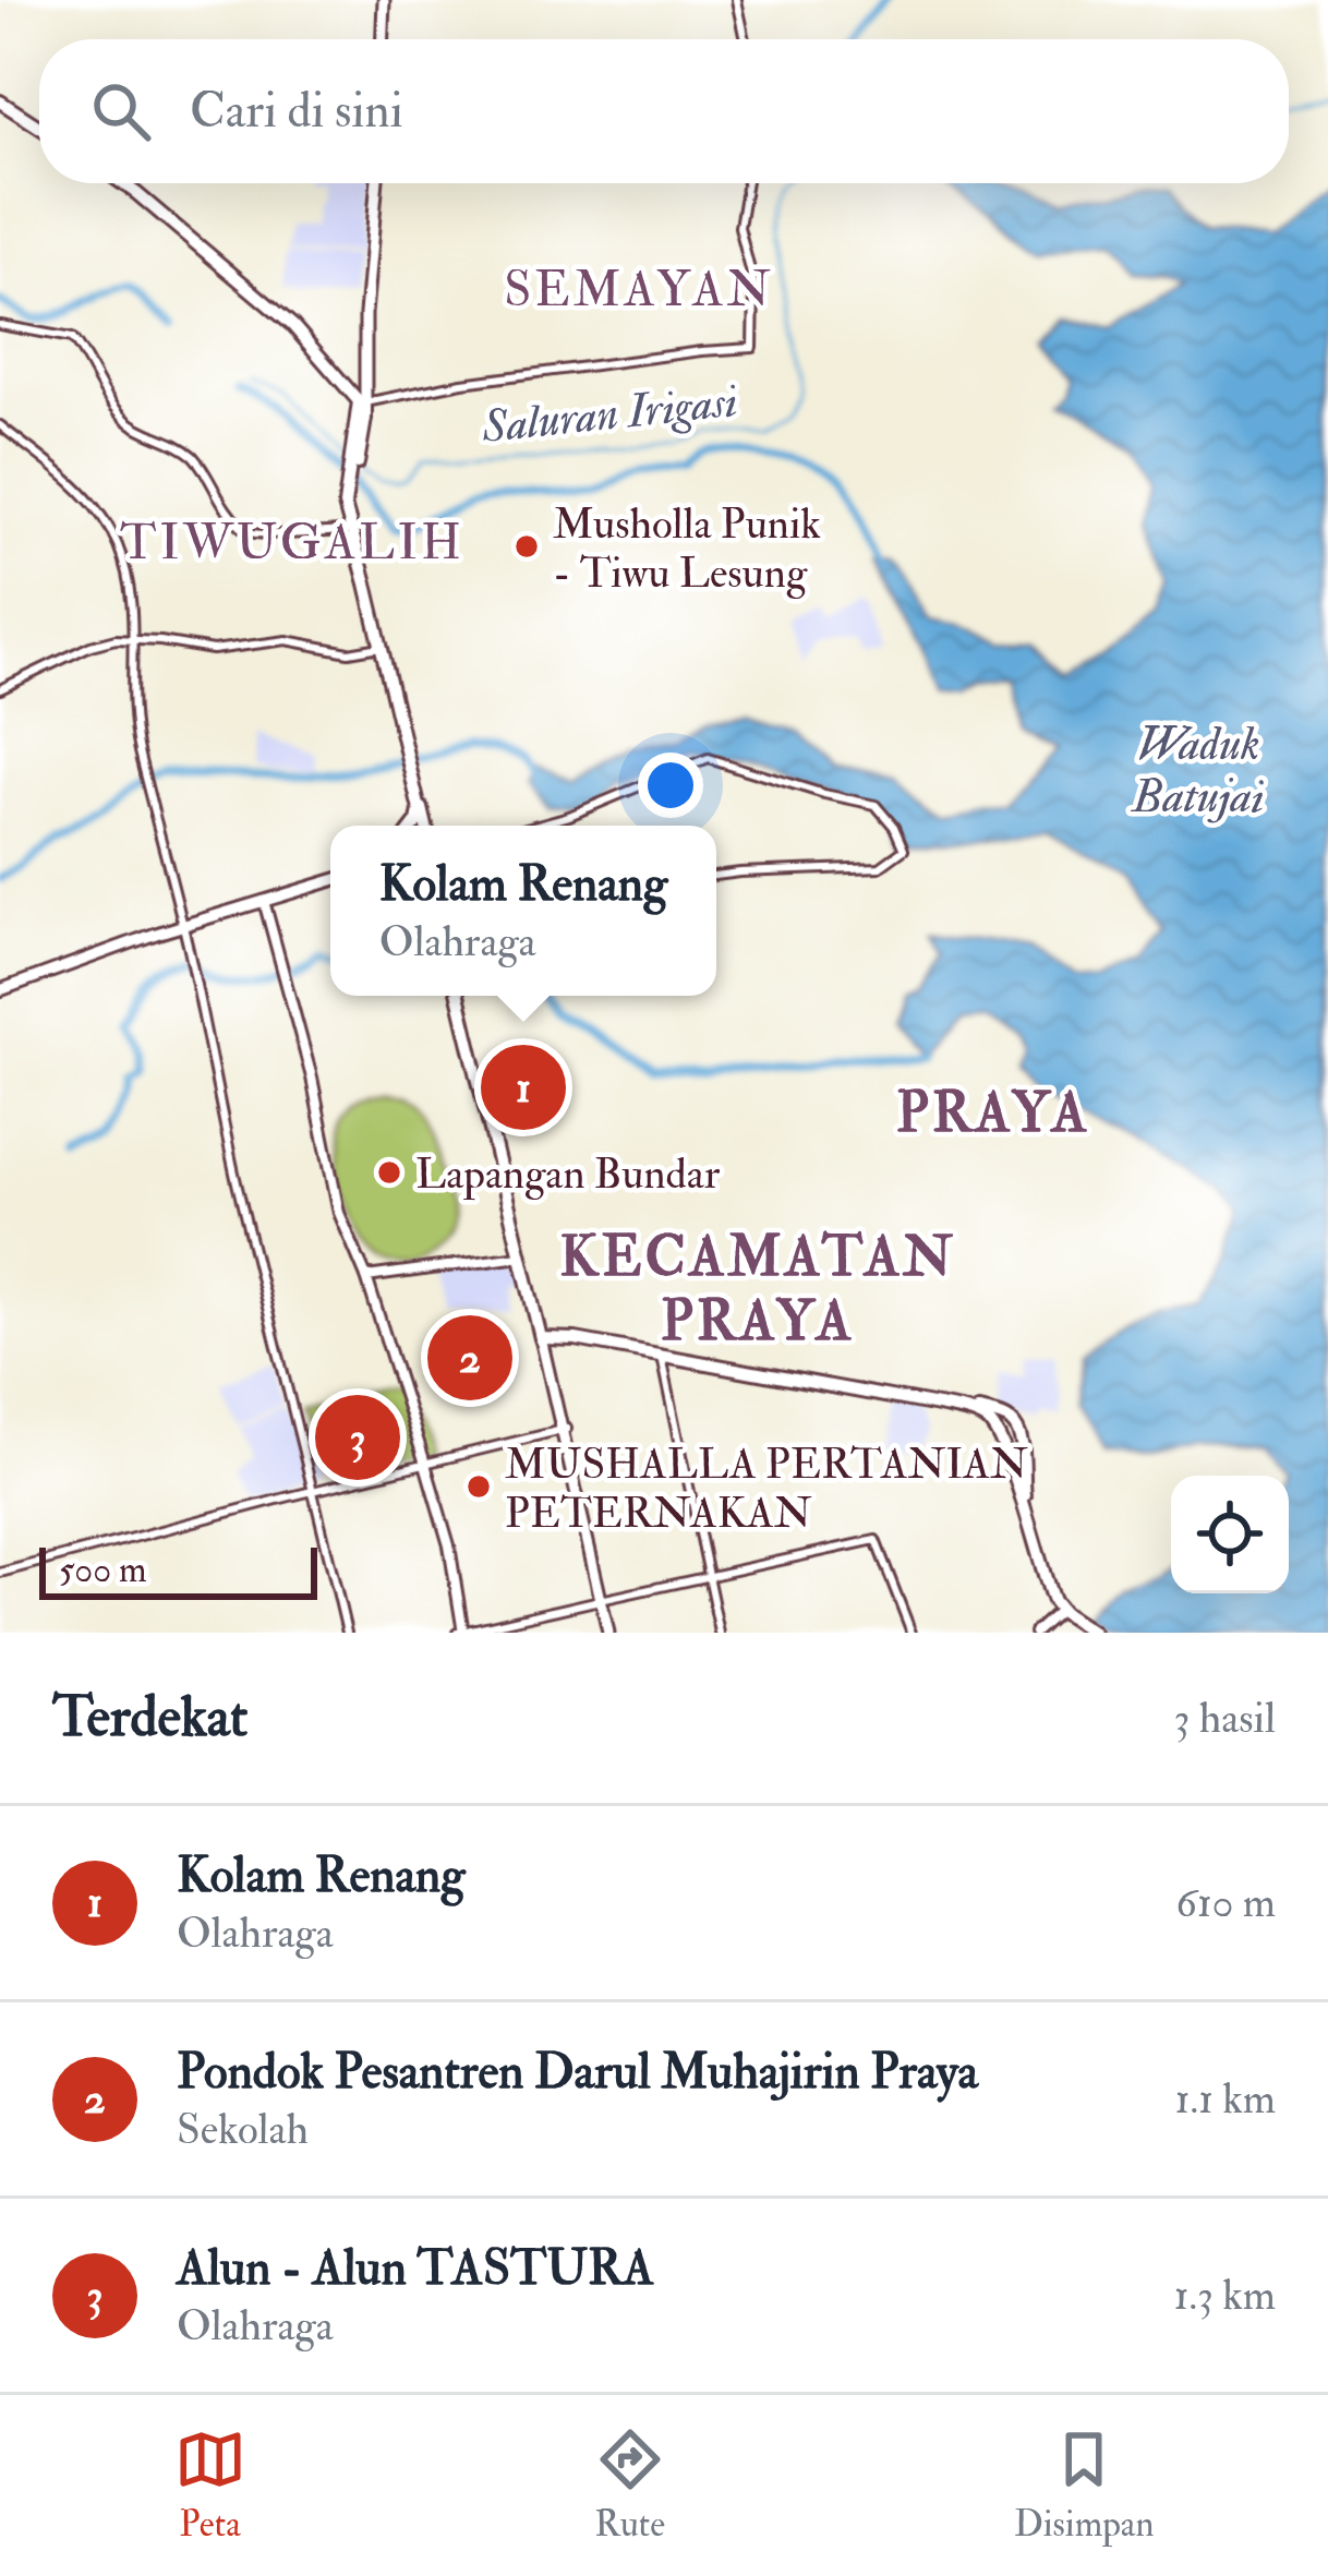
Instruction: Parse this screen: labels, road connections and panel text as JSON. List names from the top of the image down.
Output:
{
  "districts": [
    "SEMAYAN",
    "TIWUGALIH",
    "PRAYA",
    "KECAMATAN PRAYA"
  ],
  "water": ["Saluran Irigasi", "Waduk Batujai"],
  "places": ["Musholla Punik - Tiwu Lesung", "Lapangan Bundar", "MUSHALLA PERTANIAN PETERNAKAN"],
  "scale_bar": "500 m",
  "page": {
    "search": "Cari di sini",
    "popup": ["Kolam Renang", "Olahraga"],
    "pins": ["1", "2", "3"],
    "scale": "500 m",
    "heading": ["Terdekat", "3 hasil"],
    "list": [
      {
        "mark": "1",
        "name": "Kolam Renang",
        "note": "Olahraga",
        "value": "610 m"
      },
      {
        "mark": "2",
        "name": "Pondok Pesantren Darul Muhajirin Praya",
        "note": "Sekolah",
        "value": "1.1 km"
      },
      {
        "mark": "3",
        "name": "Alun - Alun TASTURA",
        "note": "Olahraga",
        "value": "1.3 km"
      }
    ],
    "nav": ["Peta", "Rute", "Disimpan"]
  }
}
